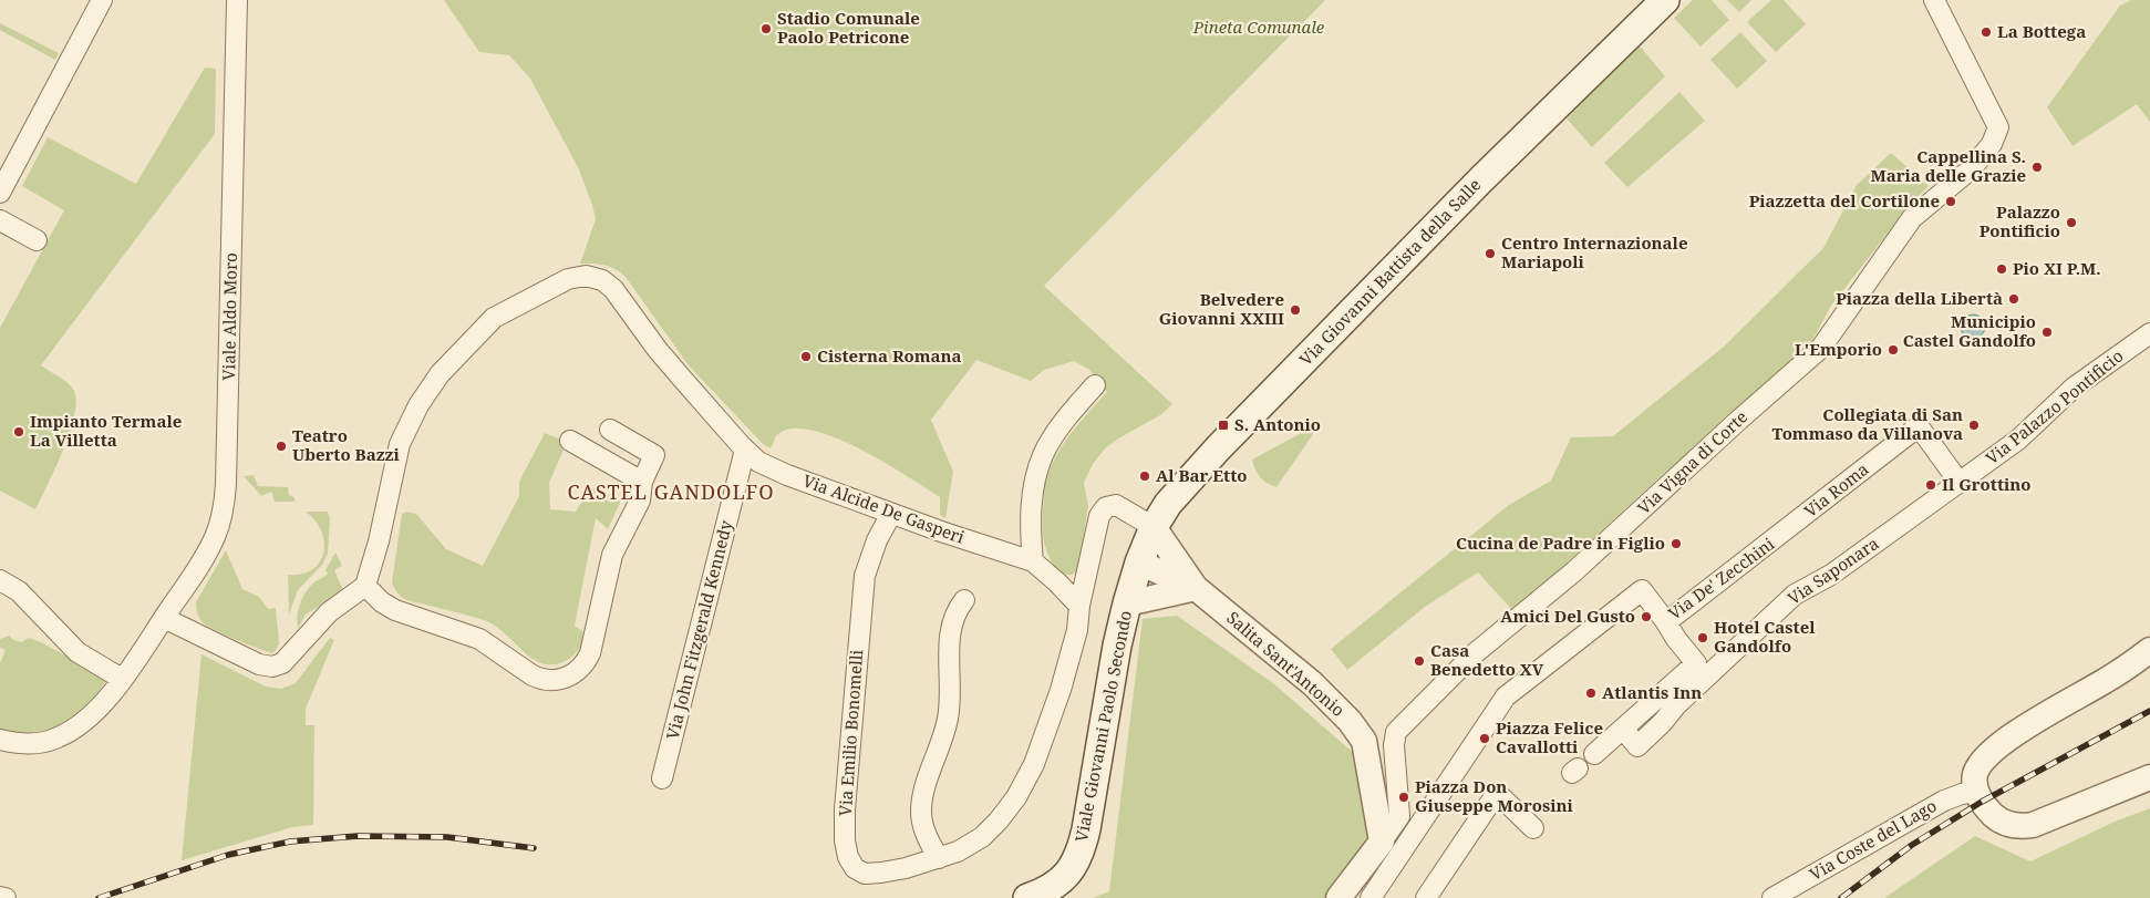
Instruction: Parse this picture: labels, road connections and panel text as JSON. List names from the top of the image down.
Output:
{
  "streets": {
    "main road": ["Via Giovanni Battista della Salle", "Viale Giovanni Paolo Secondo"],
    "street": [
      "Viale Aldo Moro",
      "Via Palazzo Pontificio",
      "Via Vigna di Corte",
      "Via Roma",
      "Via Alcide De Gasperi",
      "Via Saponara",
      "Via De' Zecchini",
      "Via John Fitzgerald Kennedy",
      "Salita Sant'Antonio",
      "Via Emilio Bonomelli",
      "Via Coste del Lago"
    ]
  },
  "crossings": [
    ["Via Giovanni Battista della Salle", "Salita Sant'Antonio"],
    ["Via Giovanni Battista della Salle", "Viale Giovanni Paolo Secondo"],
    ["Via Palazzo Pontificio", "Via Roma"],
    ["Via Palazzo Pontificio", "Via Saponara"],
    ["Via Vigna di Corte", "Salita Sant'Antonio"],
    ["Via Roma", "Via Saponara"],
    ["Via Roma", "Via De' Zecchini"],
    ["Via Alcide De Gasperi", "Via John Fitzgerald Kennedy"],
    ["Via Alcide De Gasperi", "Via Emilio Bonomelli"],
    ["Salita Sant'Antonio", "Viale Giovanni Paolo Secondo"]
  ],
  "districts": ["CASTEL GANDOLFO"],
  "parks": ["Pineta Comunale"],
  "places": {
    "other": [
      "Stadio Comunale Paolo Petricone",
      "La Bottega",
      "Cappellina S. Maria delle Grazie",
      "Piazzetta del Cortilone",
      "Palazzo Pontificio",
      "Centro Internazionale Mariapoli",
      "Pio XI P.M.",
      "Piazza della Libertà",
      "Belvedere Giovanni XXIII",
      "Municipio Castel Gandolfo",
      "L'Emporio",
      "Cisterna Romana",
      "Collegiata di San Tommaso da Villanova",
      "Impianto Termale La Villetta",
      "Teatro Uberto Bazzi",
      "Al Bar Etto",
      "Il Grottino",
      "Cucina de Padre in Figlio",
      "Amici Del Gusto",
      "Hotel Castel Gandolfo",
      "Casa Benedetto XV",
      "Atlantis Inn",
      "Piazza Felice Cavallotti",
      "Piazza Don Giuseppe Morosini"
    ],
    "transit": ["S. Antonio"]
  }
}
